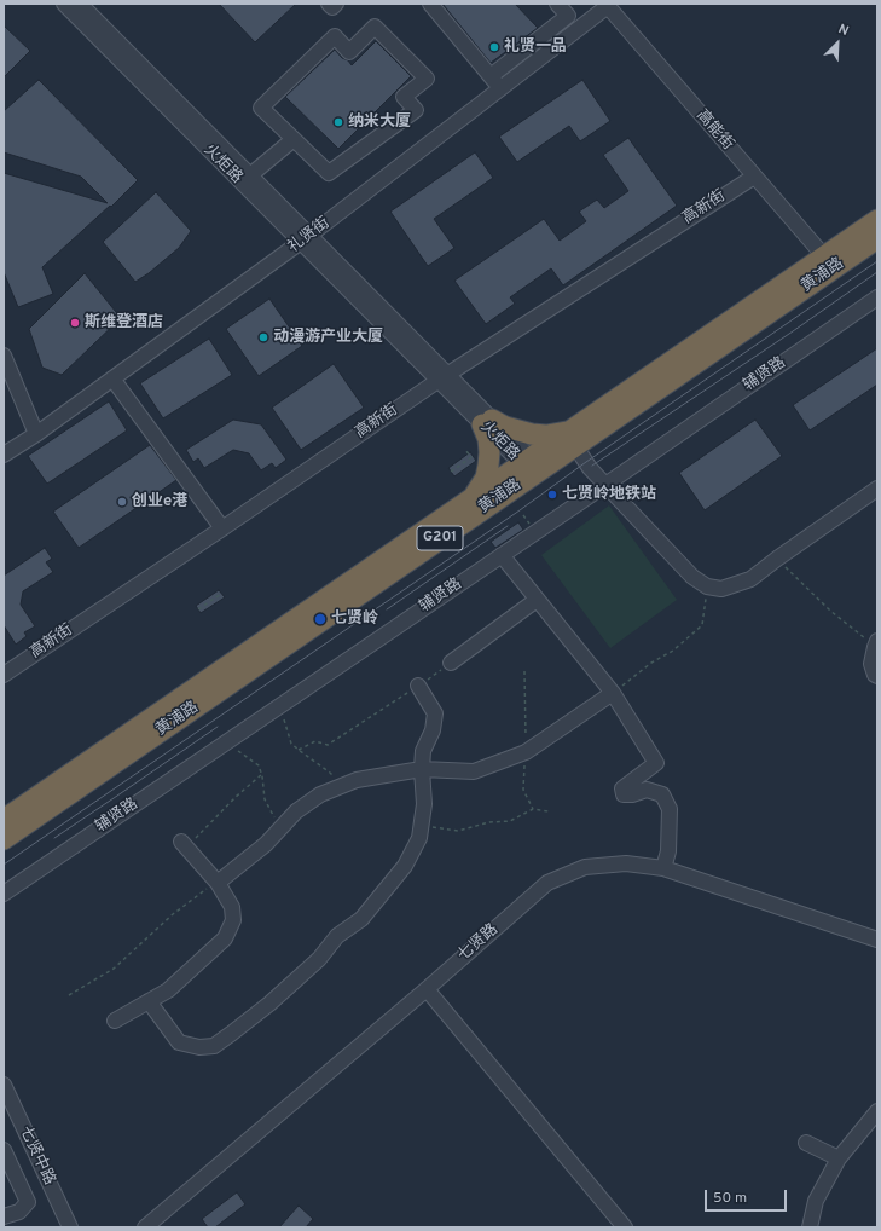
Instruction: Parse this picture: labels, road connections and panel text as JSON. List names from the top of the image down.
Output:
{
  "streets": {
    "highway": ["黄浦路", "G201"],
    "street": [
      "高能街",
      "火炬路",
      "高新街",
      "礼贤街",
      "辅贤路",
      "七贤路",
      "七贤中路"
    ]
  },
  "crossings": [
    ["高能街", "高新街"],
    ["高能街", "礼贤街"],
    ["高能街", "黄浦路"],
    ["火炬路", "高新街"],
    ["火炬路", "礼贤街"],
    ["火炬路", "黄浦路"]
  ],
  "places": [
    "礼贤一品",
    "纳米大厦",
    "斯维登酒店",
    "动漫游产业大厦",
    "七贤岭地铁站",
    "创业e港",
    "七贤岭"
  ],
  "scale_bar": "50 m",
  "north": "top right"
}
